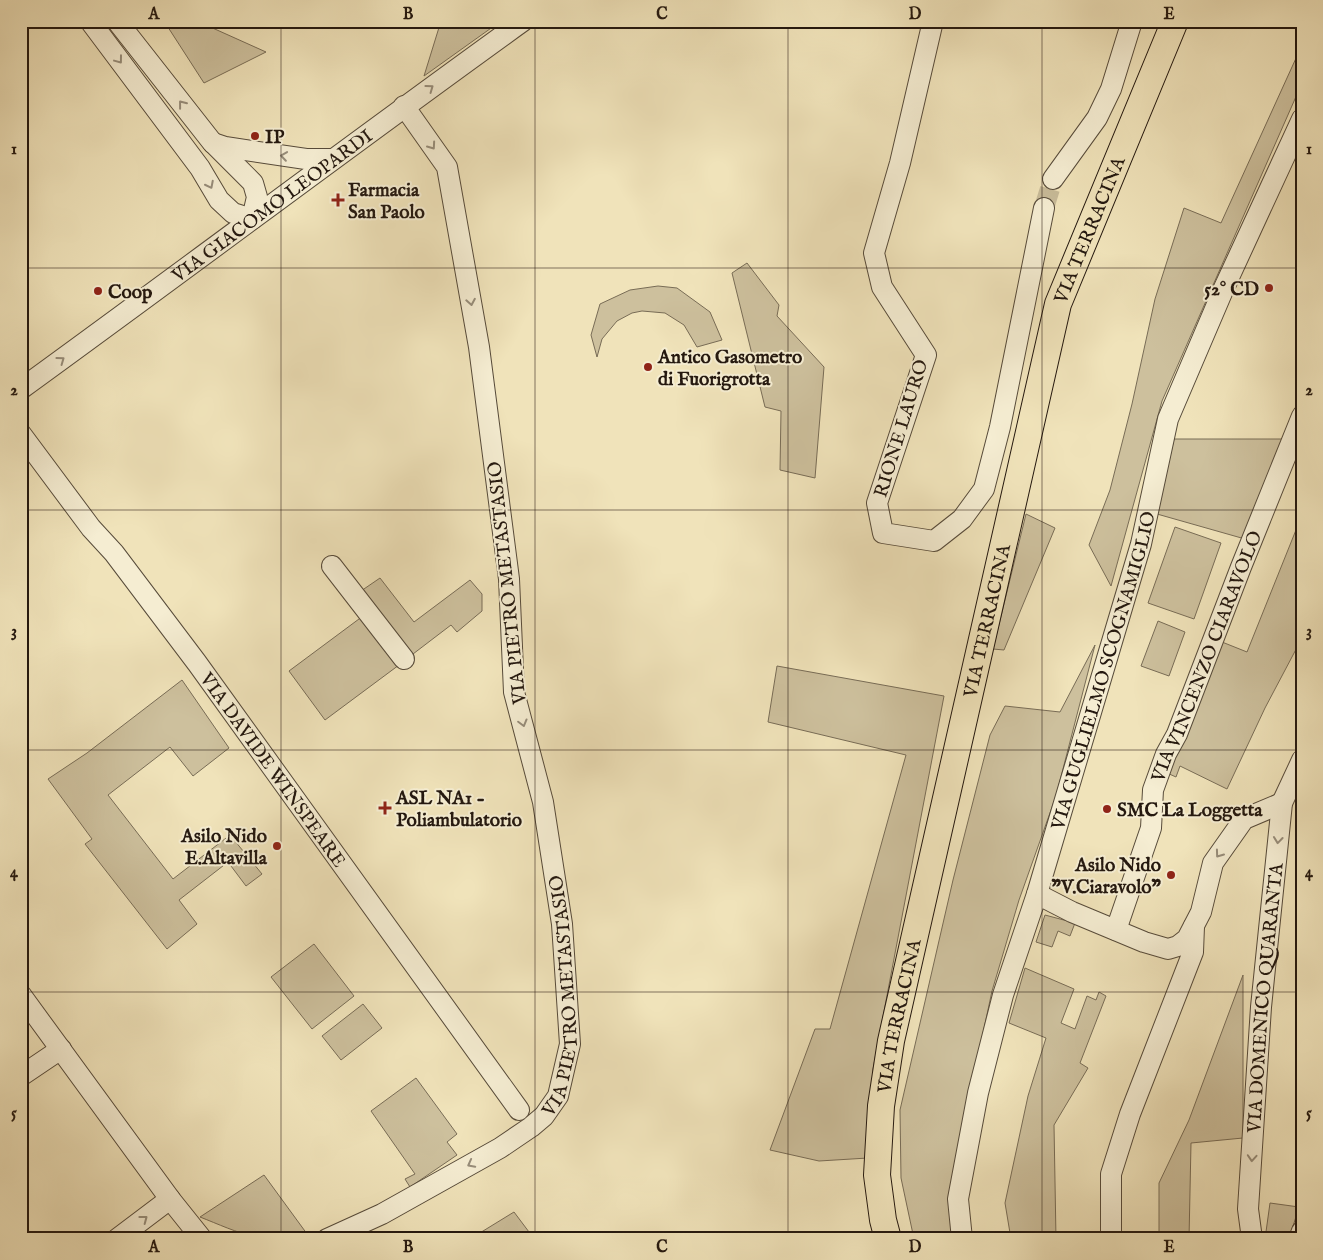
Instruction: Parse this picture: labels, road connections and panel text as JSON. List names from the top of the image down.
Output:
{
  "streets": {
    "main road": ["VIA TERRACINA"],
    "street": [
      "VIA GIACOMO LEOPARDI",
      "RIONE LAURO",
      "VIA PIETRO METASTASIO",
      "VIA VINCENZO CIARAVOLO",
      "VIA GUGLIELMO SCOGNAMIGLIO",
      "VIA DAVIDE WINSPEARE",
      "VIA DOMENICO QUARANTA"
    ]
  },
  "crossings": [
    ["VIA GIACOMO LEOPARDI", "VIA PIETRO METASTASIO"]
  ],
  "one_way": ["VIA GIACOMO LEOPARDI", "VIA PIETRO METASTASIO"],
  "places": {
    "other": [
      "IP",
      "52° CD",
      "Coop",
      "Antico Gasometro di Fuorigrotta",
      "SMC La Loggetta",
      "Asilo Nido E.Altavilla",
      "Asilo Nido \"V.Ciaravolo\""
    ],
    "health": ["Farmacia San Paolo", "ASL NA1 - Poliambulatorio"]
  },
  "grid": {
    "columns": [
      "A",
      "B",
      "C",
      "D",
      "E"
    ],
    "rows": [
      "1",
      "2",
      "3",
      "4",
      "5"
    ]
  }
}
